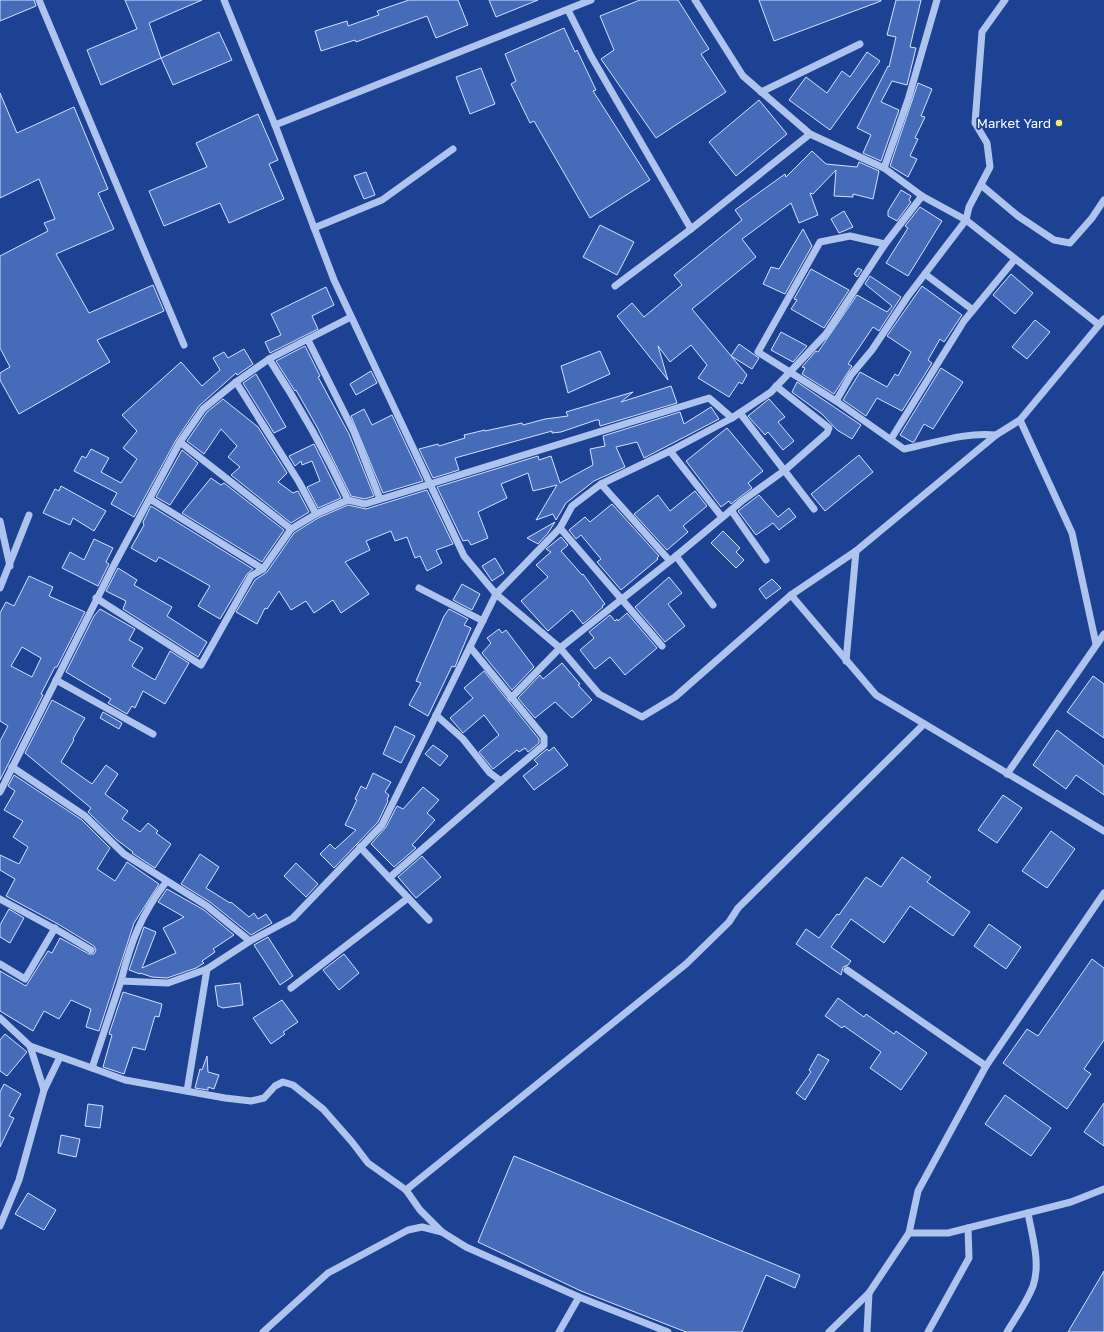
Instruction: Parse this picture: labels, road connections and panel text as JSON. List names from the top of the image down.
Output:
{
  "places": ["Market Yard"]
}
